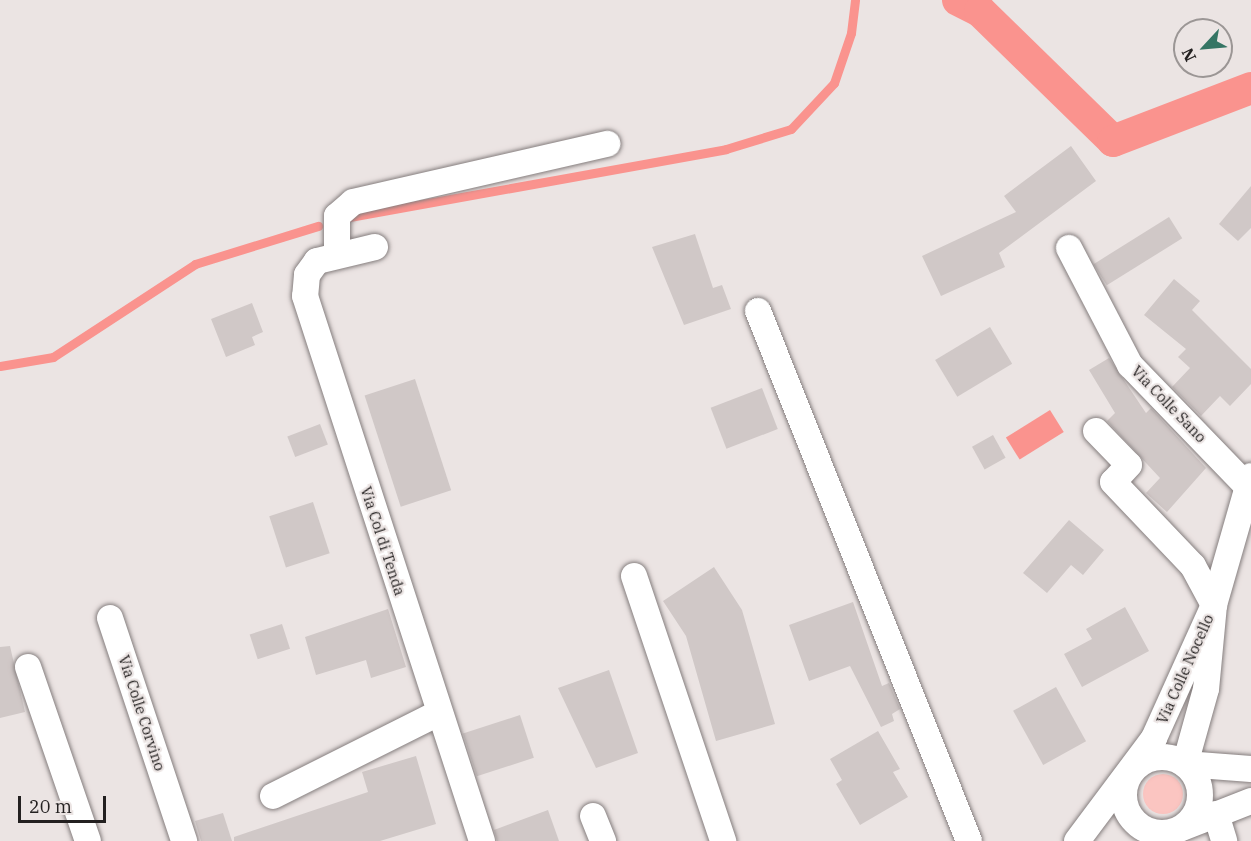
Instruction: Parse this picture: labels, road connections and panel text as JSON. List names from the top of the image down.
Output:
{
  "streets": {
    "street": [
      "Via Colle Sano",
      "Via Col di Tenda",
      "Via Colle Nocello",
      "Via Colle Corvino"
    ]
  },
  "crossings": [
    ["Via Colle Sano", "Via Colle Nocello"]
  ],
  "scale_bar": "20 m",
  "north": "bottom left"
}
